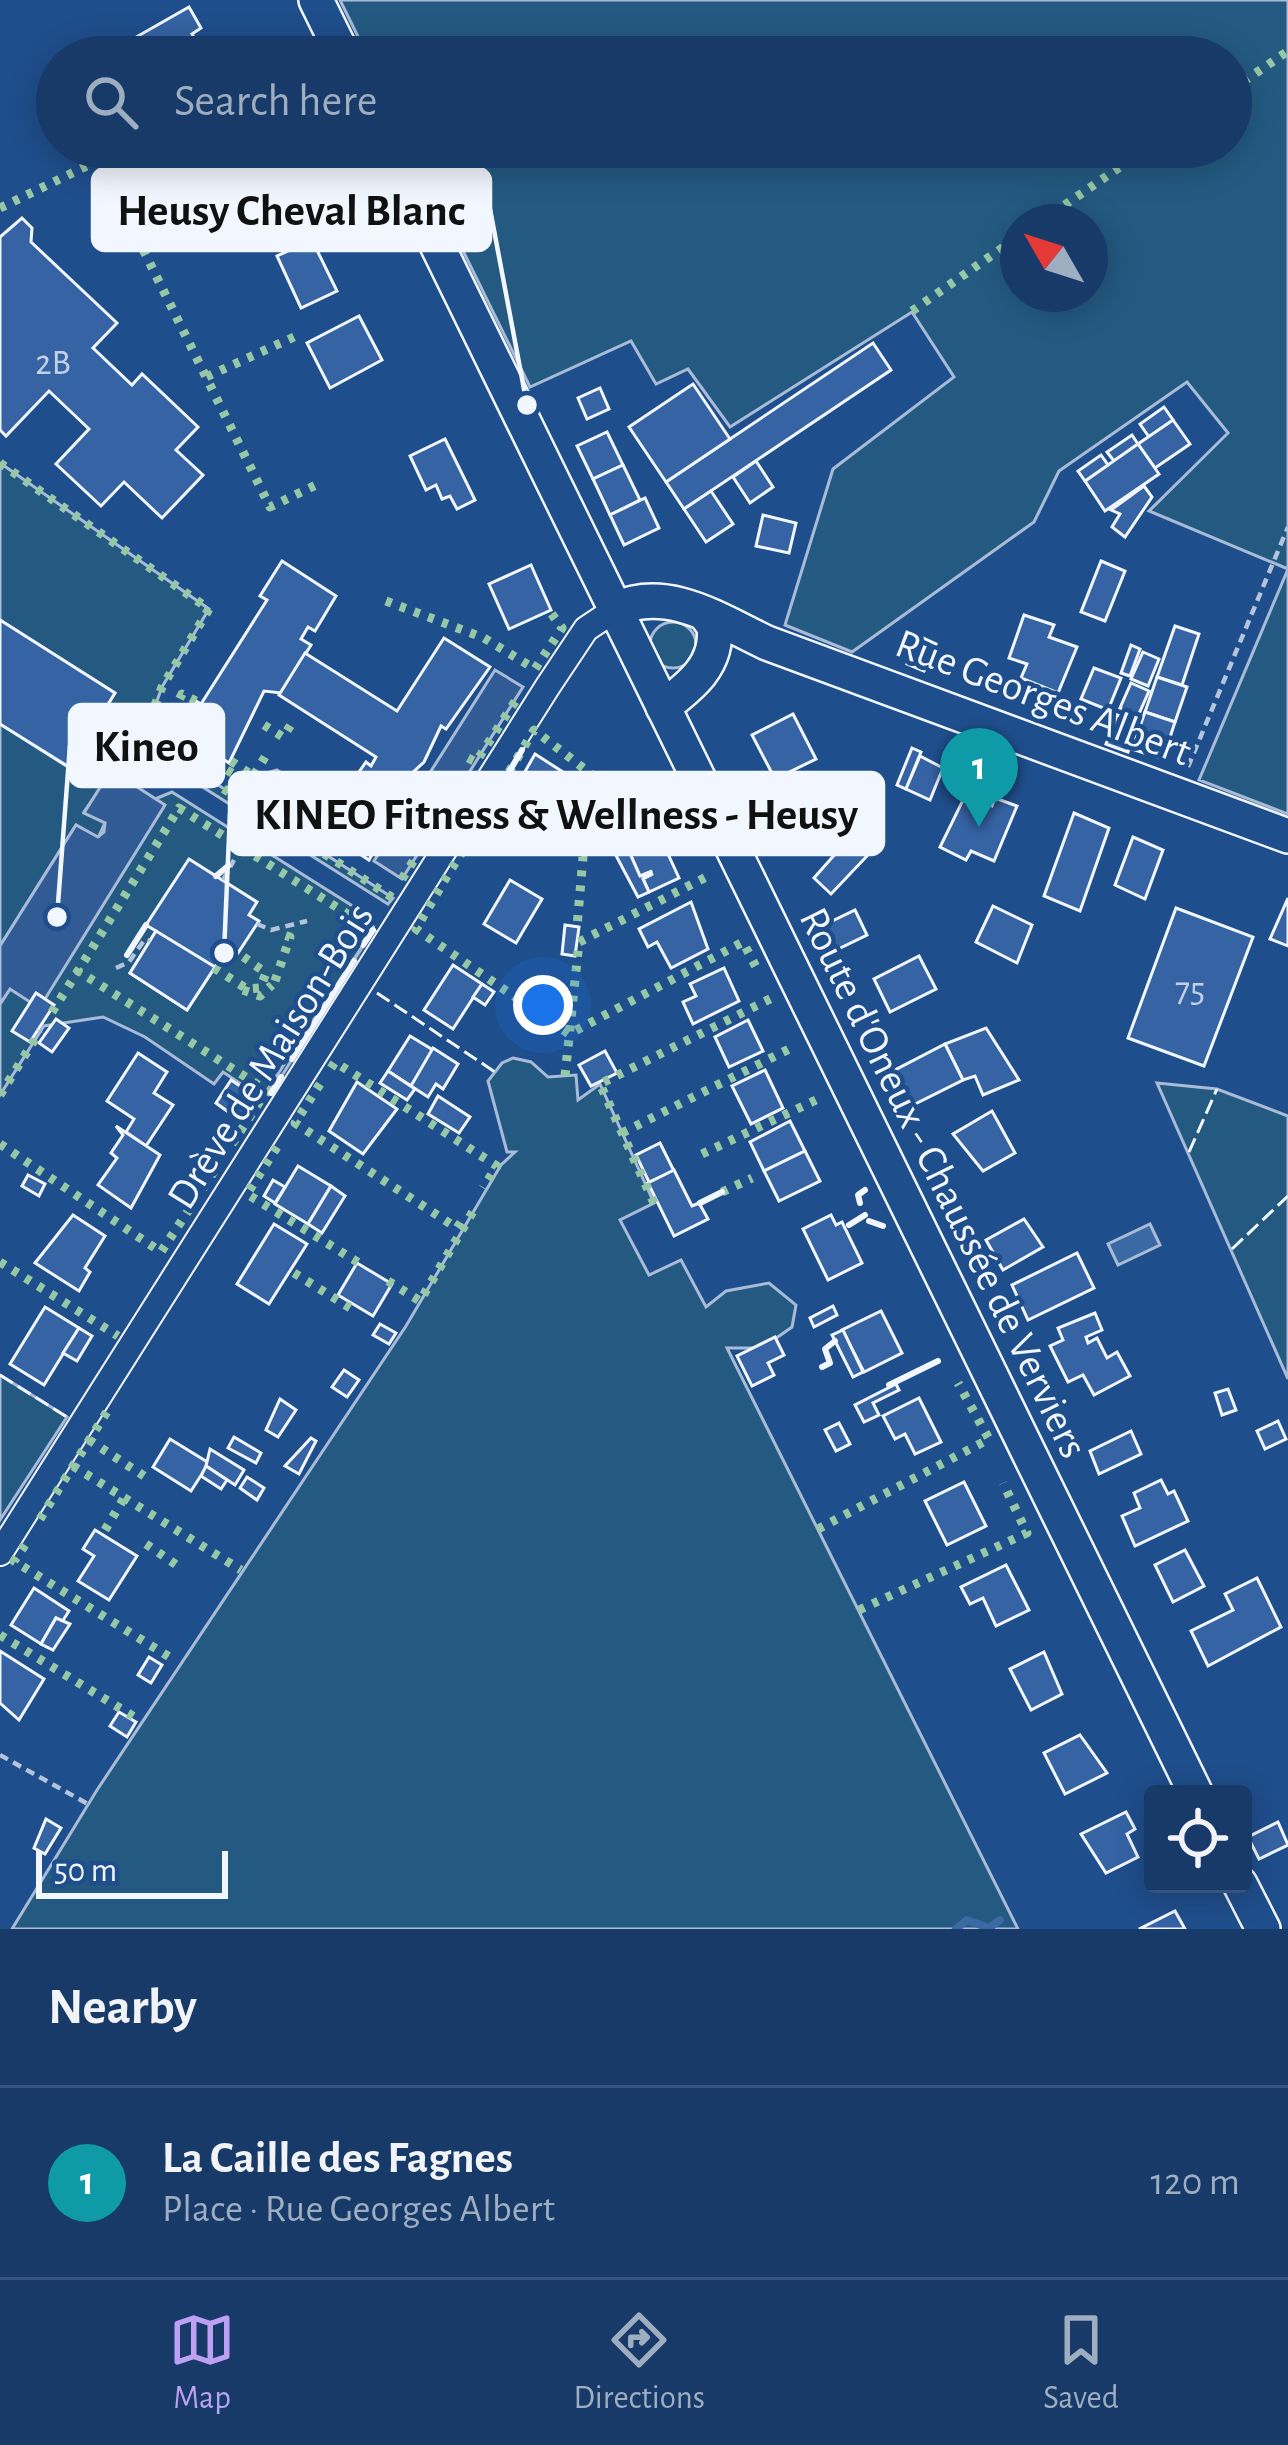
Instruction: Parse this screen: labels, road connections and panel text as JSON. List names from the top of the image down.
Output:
{
  "streets": {
    "main road": ["Rue Georges Albert", "Route d'Oneux - Chaussée de Verviers"],
    "street": ["Drève de Maison-Bois"]
  },
  "crossings": [
    ["Rue Georges Albert", "Drève de Maison-Bois"],
    ["Rue Georges Albert", "Route d'Oneux - Chaussée de Verviers"],
    ["Drève de Maison-Bois", "Route d'Oneux - Chaussée de Verviers"]
  ],
  "places": ["Heusy Cheval Blanc", "Kineo", "KINEO Fitness & Wellness - Heusy"],
  "house_numbers": ["2B", "75"],
  "scale_bar": "50 m",
  "north": "top left",
  "page": {
    "search": "Search here",
    "pins": "1",
    "scale": "50 m",
    "heading": "Nearby",
    "list": [
      {
        "mark": "1",
        "name": "La Caille des Fagnes",
        "note": "Place · Rue Georges Albert",
        "value": "120 m"
      }
    ],
    "nav": ["Map", "Directions", "Saved"]
  }
}
